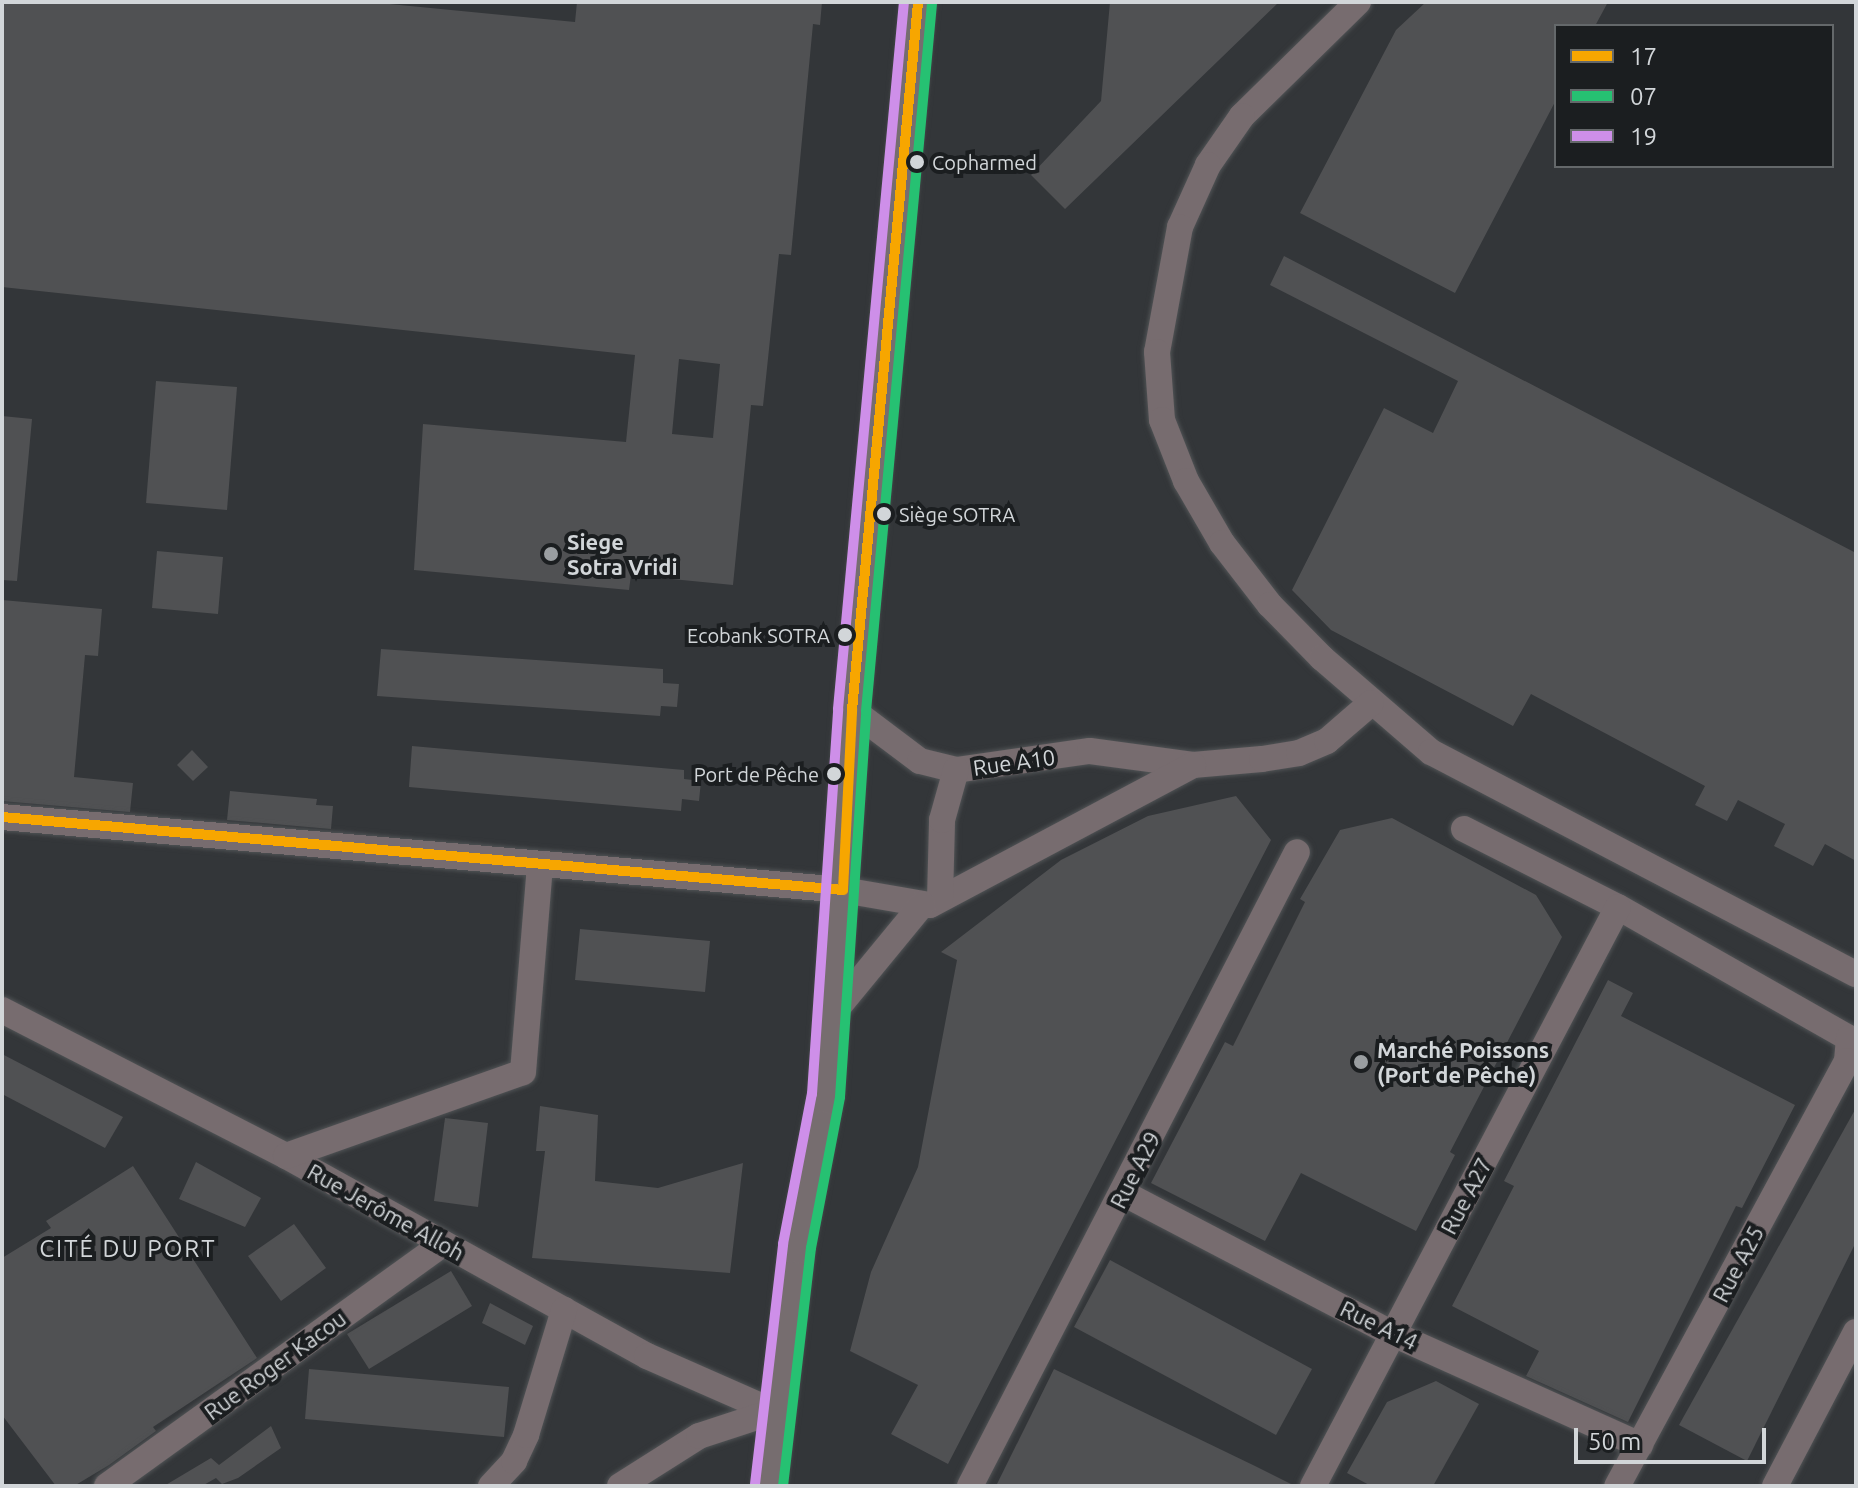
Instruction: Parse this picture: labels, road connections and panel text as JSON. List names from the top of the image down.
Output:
{
  "streets": {
    "street": [
      "Rue A10",
      "Rue A29",
      "Rue A27",
      "Rue Jerôme Alloh",
      "Rue A25",
      "Rue A14",
      "Rue Roger Kacou"
    ]
  },
  "crossings": [
    ["Rue A29", "Rue A14"],
    ["Rue A27", "Rue A25"],
    ["Rue A27", "Rue A14"],
    ["Rue Jerôme Alloh", "Rue Roger Kacou"],
    ["Rue A25", "Rue A14"]
  ],
  "districts": ["CITÉ DU PORT"],
  "places": [
    "Copharmed",
    "Siège SOTRA",
    "Siege Sotra Vridi",
    "Ecobank SOTRA",
    "Port de Pêche",
    "Marché Poissons (Port de Pêche)"
  ],
  "lines": ["transit line 17", "transit line 19", "transit line 07"],
  "legend": ["17", "07", "19"],
  "scale_bar": "50 m"
}
